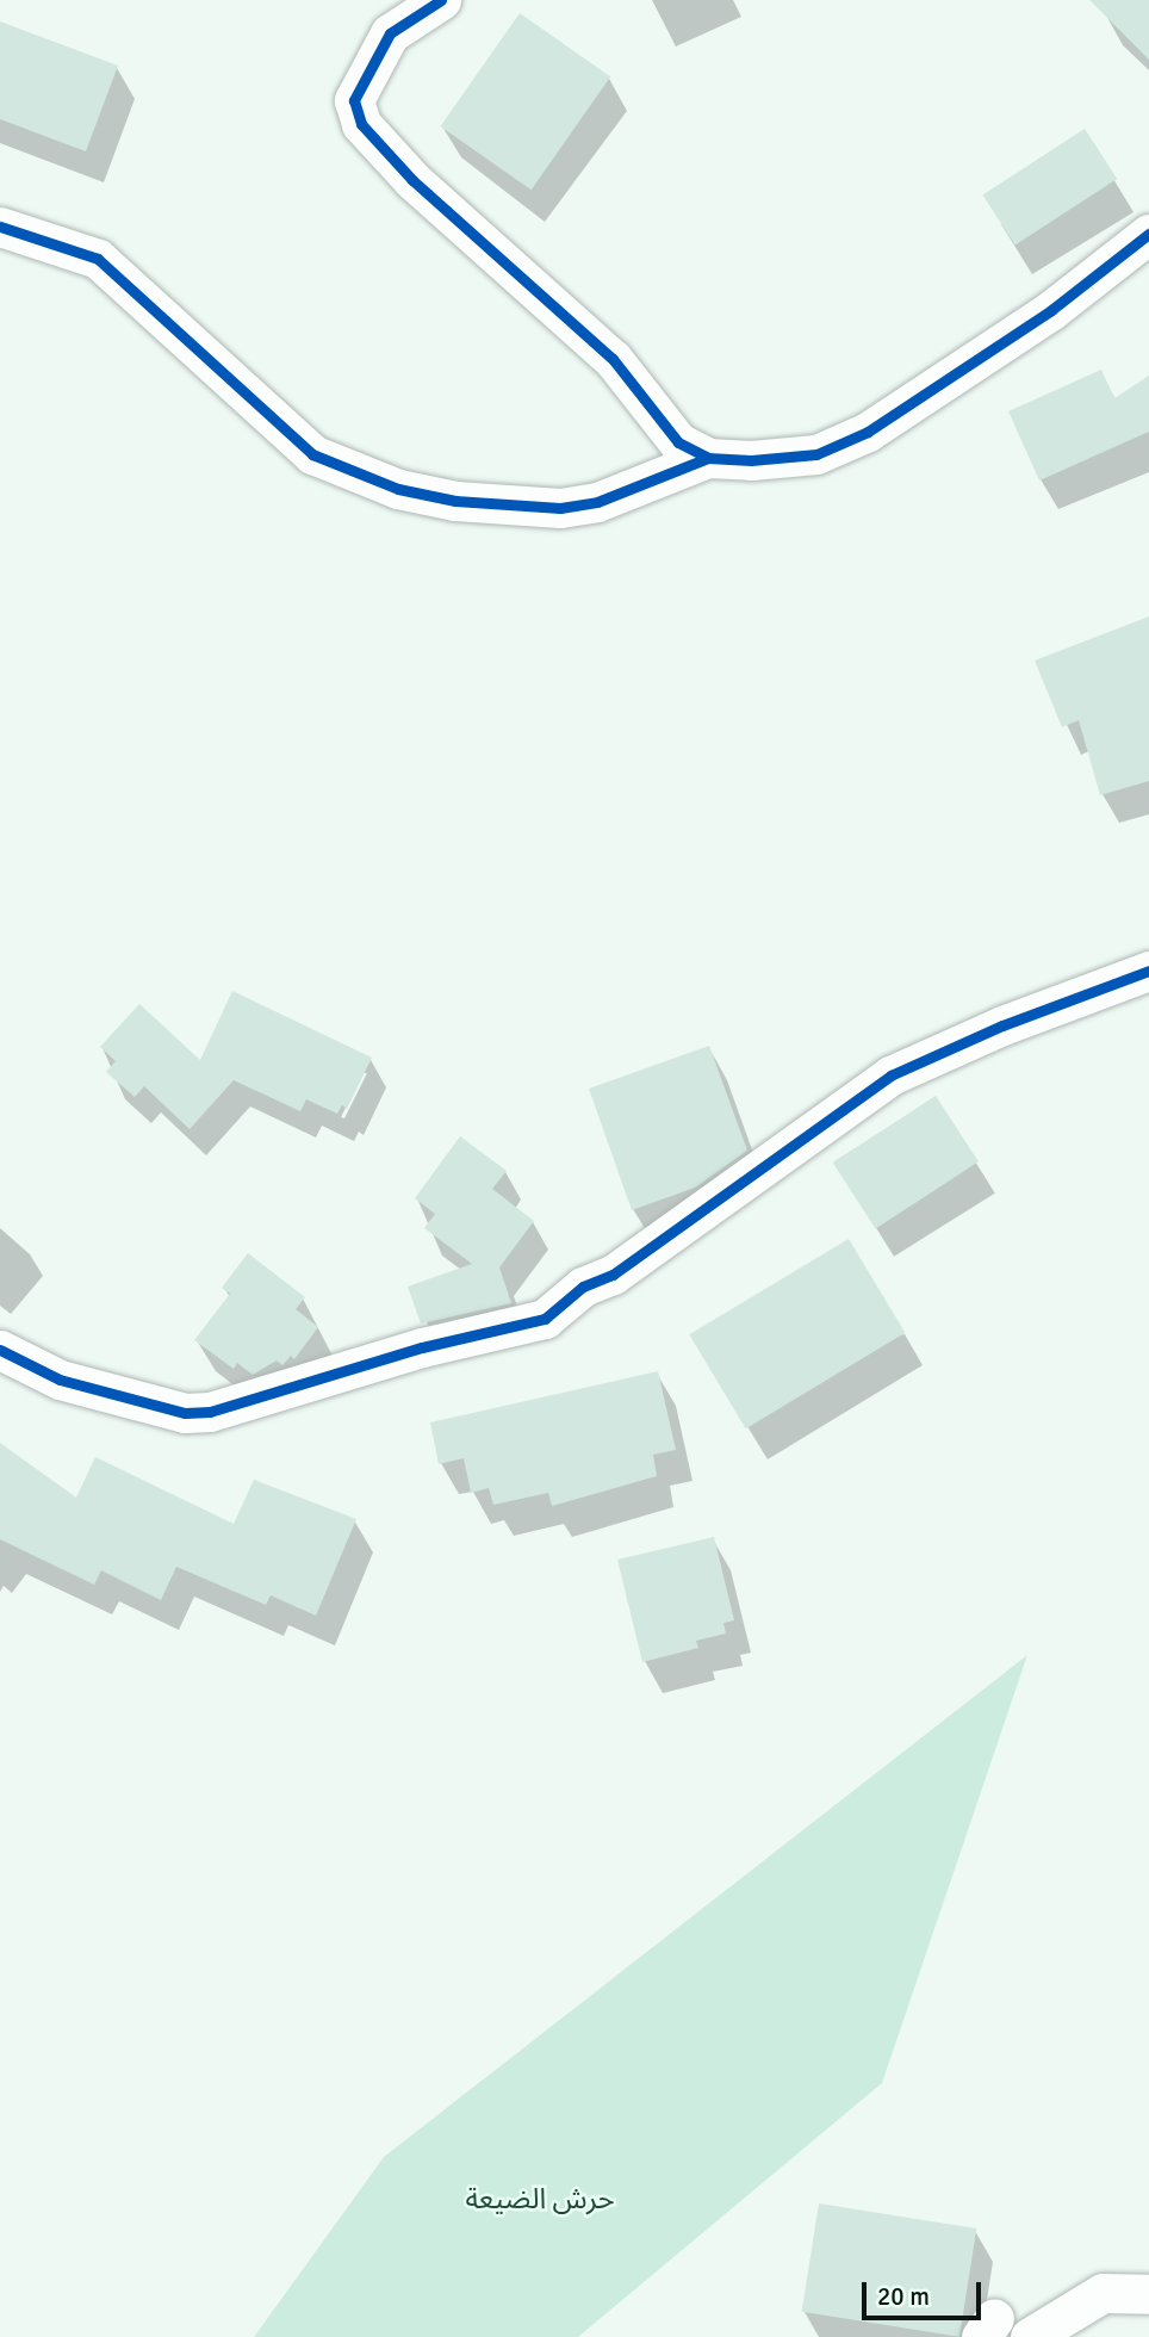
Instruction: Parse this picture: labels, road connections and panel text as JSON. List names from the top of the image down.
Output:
{
  "parks": ["حرش الضيعة"],
  "scale_bar": "20 m"
}
